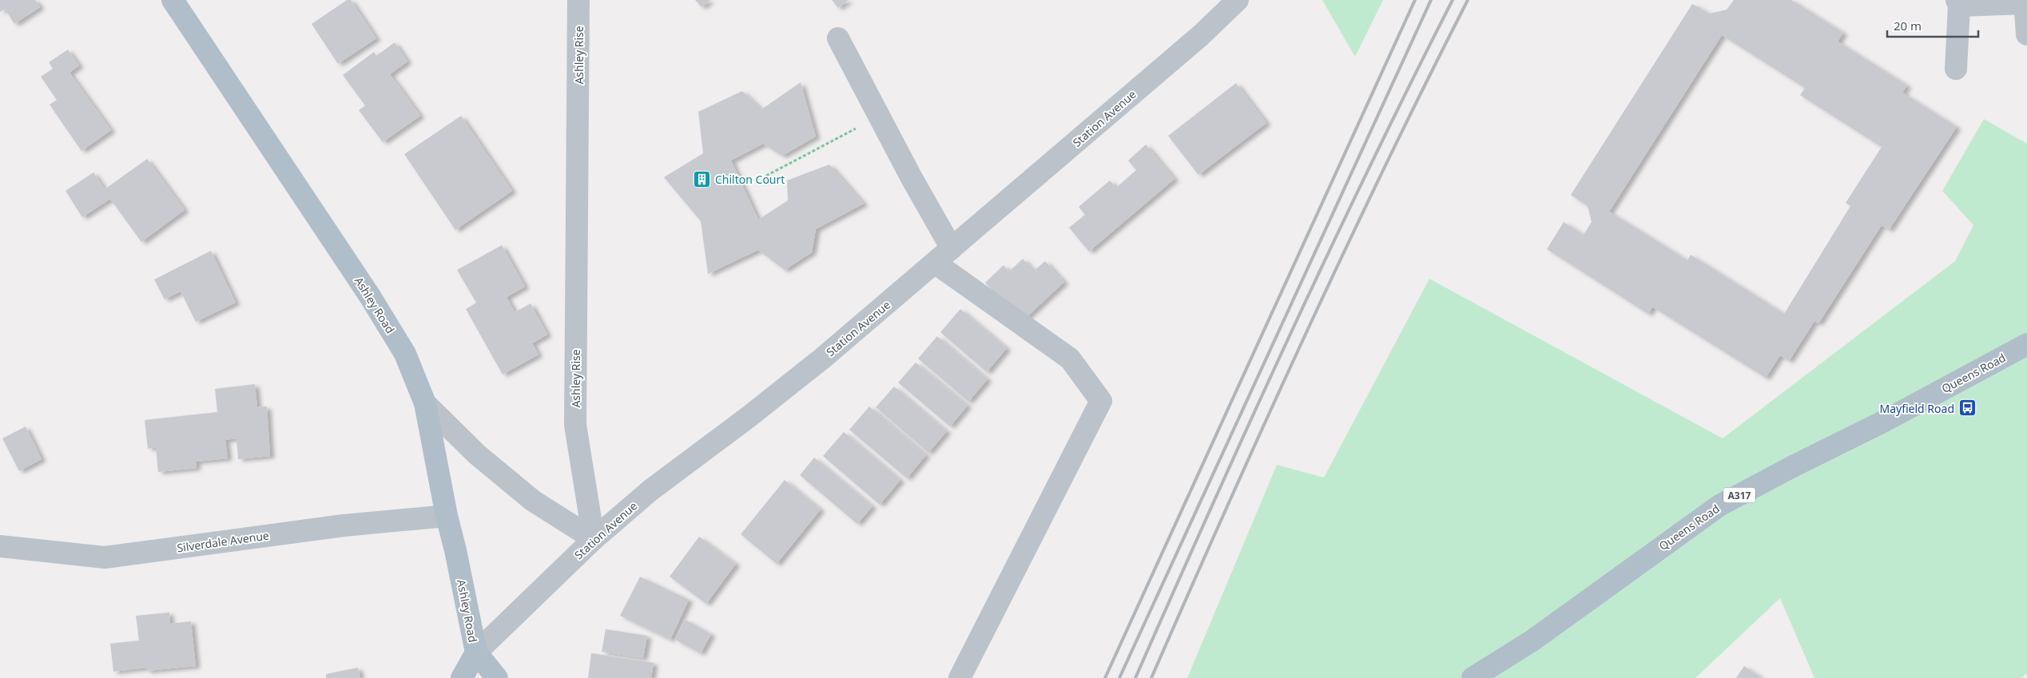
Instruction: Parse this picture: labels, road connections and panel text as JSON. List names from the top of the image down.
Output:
{
  "streets": {
    "main road": ["Ashley Road", "Queens Road", "A317"],
    "street": ["Ashley Rise", "Station Avenue", "Silverdale Avenue"]
  },
  "crossings": [
    ["Ashley Rise", "Station Avenue"],
    ["Station Avenue", "Ashley Road"],
    ["Ashley Road", "Silverdale Avenue"]
  ],
  "places": {
    "building": ["Chilton Court"],
    "bus stop": ["Mayfield Road"]
  },
  "scale_bar": "20 m"
}
